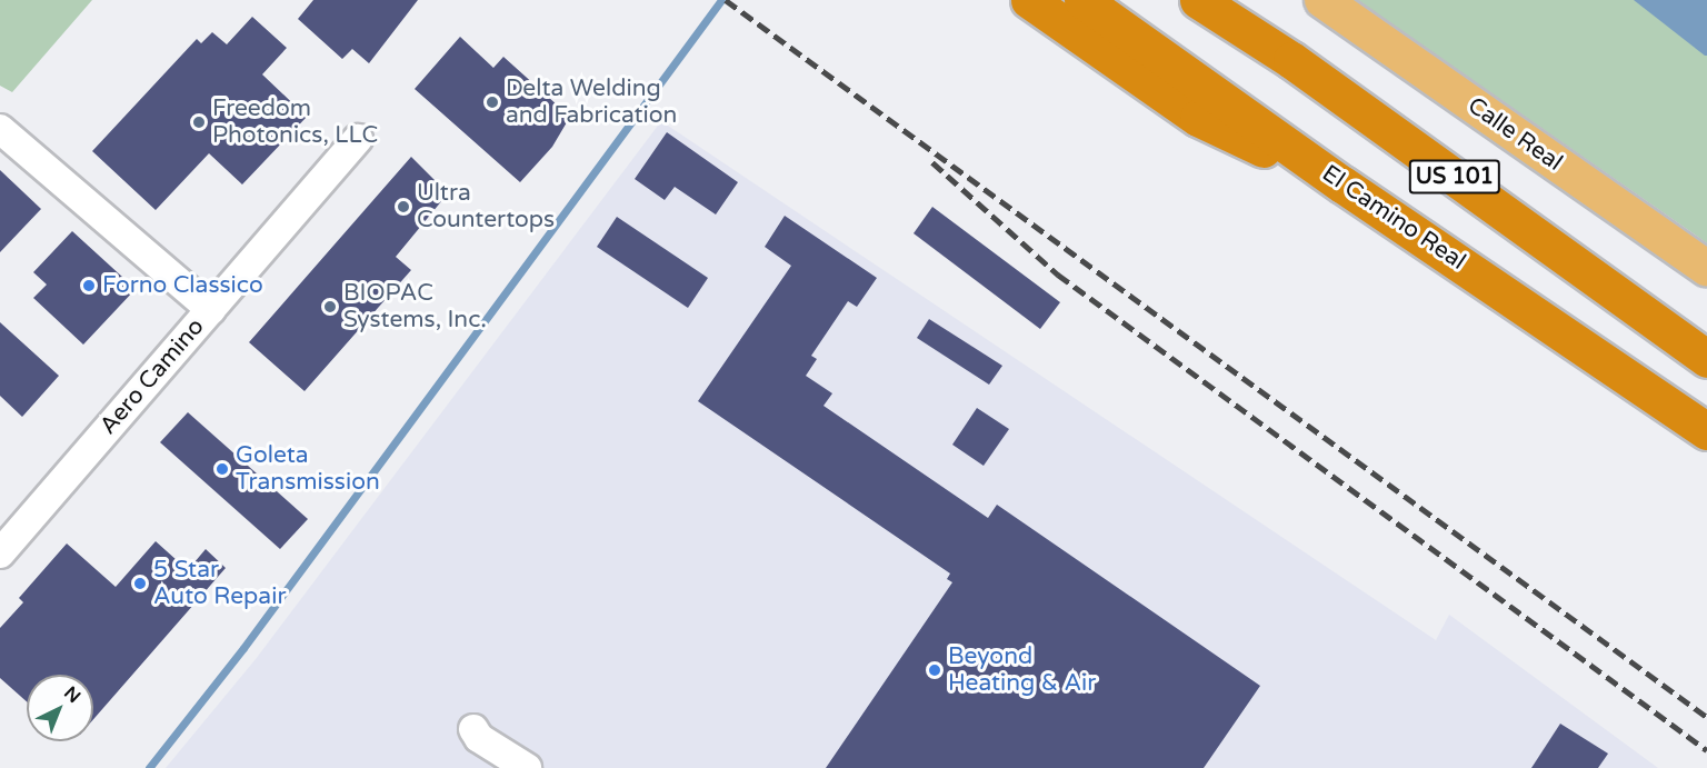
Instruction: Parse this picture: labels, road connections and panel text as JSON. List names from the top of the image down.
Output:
{
  "streets": {
    "highway": ["US 101", "El Camino Real"],
    "main road": ["Calle Real"],
    "street": ["Aero Camino"]
  },
  "places": [
    "Delta Welding and Fabrication",
    "Freedom Photonics, LLC",
    "Ultra Countertops",
    "Forno Classico",
    "BIOPAC Systems, Inc.",
    "Goleta Transmission",
    "5 Star Auto Repair",
    "Beyond Heating & Air"
  ],
  "north": "top right"
}
